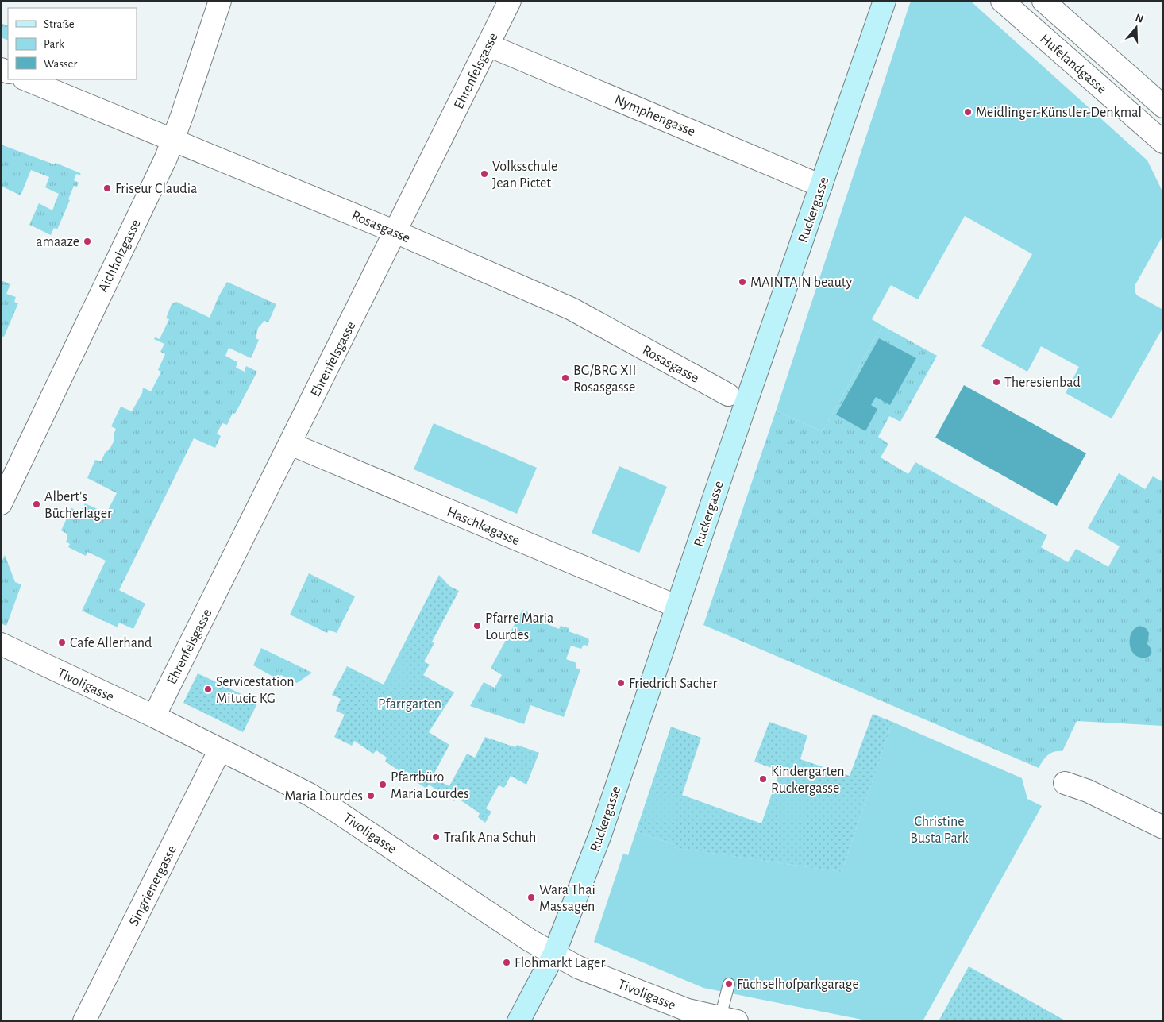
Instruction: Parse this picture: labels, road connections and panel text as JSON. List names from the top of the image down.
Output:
{
  "streets": {
    "main road": ["Ruckergasse"],
    "street": [
      "Hufelandgasse",
      "Ehrenfelsgasse",
      "Nymphengasse",
      "Rosasgasse",
      "Aichholzgasse",
      "Haschkagasse",
      "Tivoligasse",
      "Singrienergasse"
    ]
  },
  "crossings": [
    ["Ehrenfelsgasse", "Nymphengasse"],
    ["Ehrenfelsgasse", "Rosasgasse"],
    ["Ehrenfelsgasse", "Haschkagasse"],
    ["Ehrenfelsgasse", "Tivoligasse"],
    ["Nymphengasse", "Ruckergasse"],
    ["Ruckergasse", "Haschkagasse"],
    ["Ruckergasse", "Tivoligasse"],
    ["Rosasgasse", "Aichholzgasse"],
    ["Tivoligasse", "Singrienergasse"]
  ],
  "parks": ["Pfarrgarten", "Christine Busta Park"],
  "places": [
    "Meidlinger-Künstler-Denkmal",
    "Volksschule Jean Pictet",
    "Friseur Claudia",
    "amaaze",
    "MAINTAIN beauty",
    "BG/BRG XII Rosasgasse",
    "Theresienbad",
    "Albert's Bücherlager",
    "Pfarre Maria Lourdes",
    "Cafe Allerhand",
    "Friedrich Sacher",
    "Servicestation Mitucic KG",
    "Kindergarten Ruckergasse",
    "Pfarrbüro Maria Lourdes",
    "Maria Lourdes",
    "Trafik Ana Schuh",
    "Wara Thai Massagen",
    "Flohmarkt Lager",
    "Füchselhofparkgarage"
  ],
  "legend": ["Straße", "Park", "Wasser"],
  "north": "top"
}
